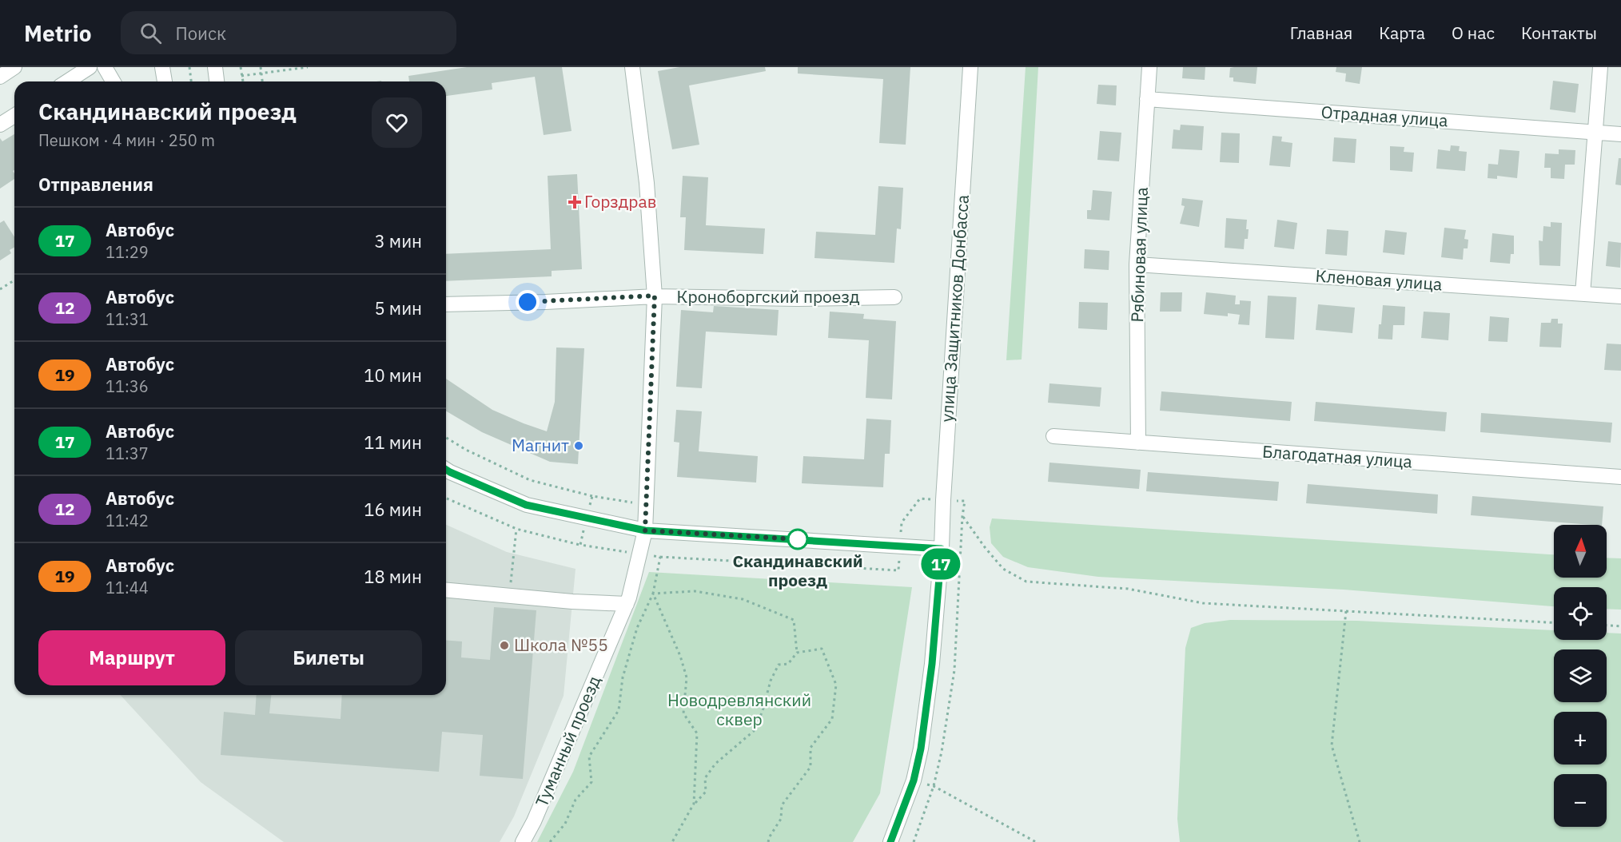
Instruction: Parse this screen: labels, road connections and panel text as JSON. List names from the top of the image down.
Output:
{
  "streets": {
    "street": [
      "Отрадная улица",
      "Рябиновая улица",
      "Кленовая улица",
      "Кроноборгский проезд",
      "улица Защитников Донбасса",
      "Благодатная улица",
      "Туманный проезд"
    ]
  },
  "crossings": [
    ["Отрадная улица", "Рябиновая улица"],
    ["Рябиновая улица", "Кленовая улица"],
    ["Рябиновая улица", "Благодатная улица"]
  ],
  "parks": ["Новодревлянский сквер"],
  "places": {
    "health": ["Горздрав"],
    "other": ["Магнит", "Скандинавский проезд", "Школа №55"]
  },
  "lines": ["bus line 17"],
  "north": "top",
  "page": {
    "header": "Metrio",
    "search": "Поиск",
    "nav": [
      "Главная",
      "Карта",
      "О нас",
      "Контакты"
    ],
    "on_map": "17",
    "heading": [
      ["Скандинавский проезд", "Пешком · 4 мин · 250 m"],
      "Отправления"
    ],
    "list": [
      {
        "mark": "17",
        "name": "Автобус",
        "note": "11:29",
        "value": "3 мин"
      },
      {
        "mark": "12",
        "name": "Автобус",
        "note": "11:31",
        "value": "5 мин"
      },
      {
        "mark": "19",
        "name": "Автобус",
        "note": "11:36",
        "value": "10 мин"
      },
      {
        "mark": "17",
        "name": "Автобус",
        "note": "11:37",
        "value": "11 мин"
      },
      {
        "mark": "12",
        "name": "Автобус",
        "note": "11:42",
        "value": "16 мин"
      },
      {
        "mark": "19",
        "name": "Автобус",
        "note": "11:44",
        "value": "18 мин"
      }
    ],
    "map_buttons": ["+", "−"],
    "buttons": ["Маршрут", "Билеты"]
  }
}
